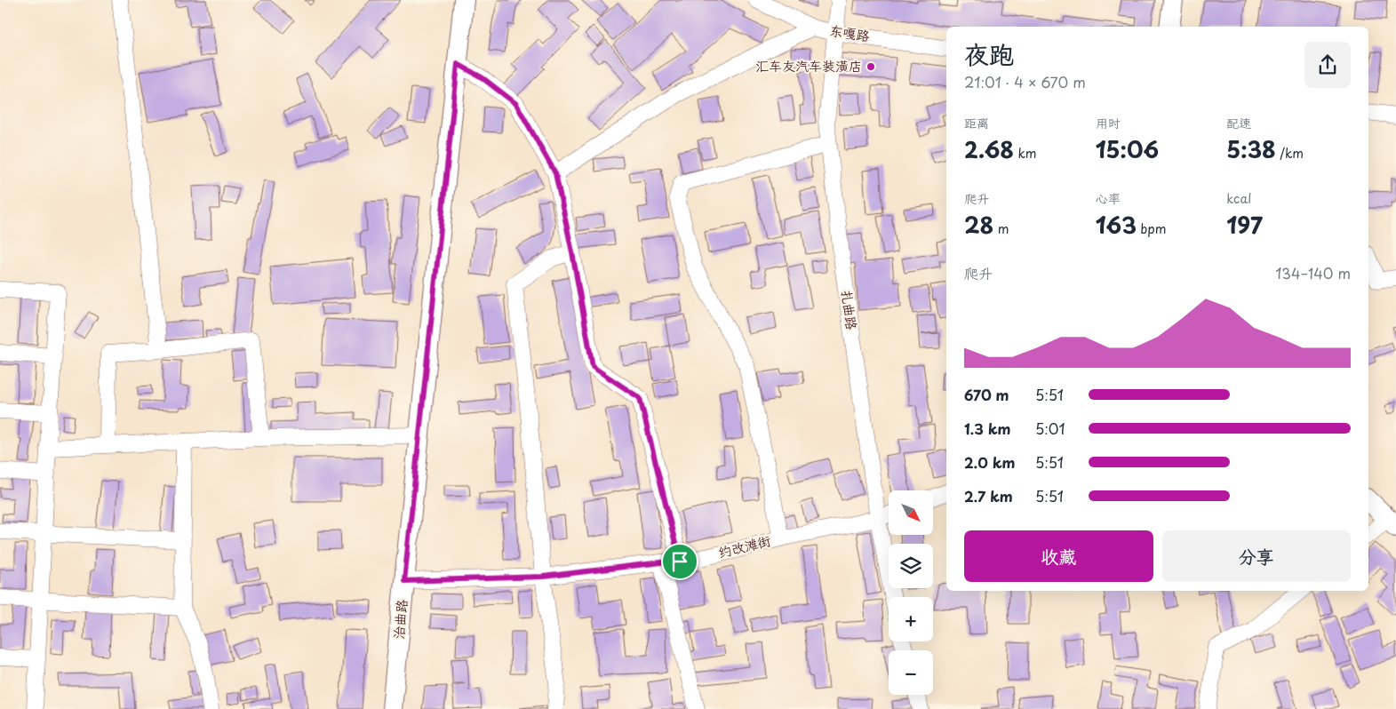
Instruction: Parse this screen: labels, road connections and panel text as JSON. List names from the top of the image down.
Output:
{
  "streets": {
    "main road": ["治曲路"],
    "street": ["东嘎路", "扎曲路", "约改滩街"]
  },
  "crossings": [
    ["东嘎路", "扎曲路"],
    ["扎曲路", "约改滩街"],
    ["约改滩街", "治曲路"]
  ],
  "places": ["汇车友汽车装潢店"],
  "north": "bottom right",
  "page": {
    "heading": ["夜跑", "21:01 · 4 × 670 m"],
    "stats": [
      ["距离", "2.68 km"],
      ["用时", "15:06"],
      ["配速", "5:38 /km"],
      ["爬升", "28 m"],
      ["心率", "163 bpm"],
      ["kcal", "197"]
    ],
    "chart": ["爬升", "134–140 m"],
    "list": [
      {
        "name": "670 m",
        "note": "5:51"
      },
      {
        "name": "1.3 km",
        "note": "5:01"
      },
      {
        "name": "2.0 km",
        "note": "5:51"
      },
      {
        "name": "2.7 km",
        "note": "5:51"
      }
    ],
    "map_buttons": ["+", "−"],
    "buttons": ["收藏", "分享"]
  }
}
